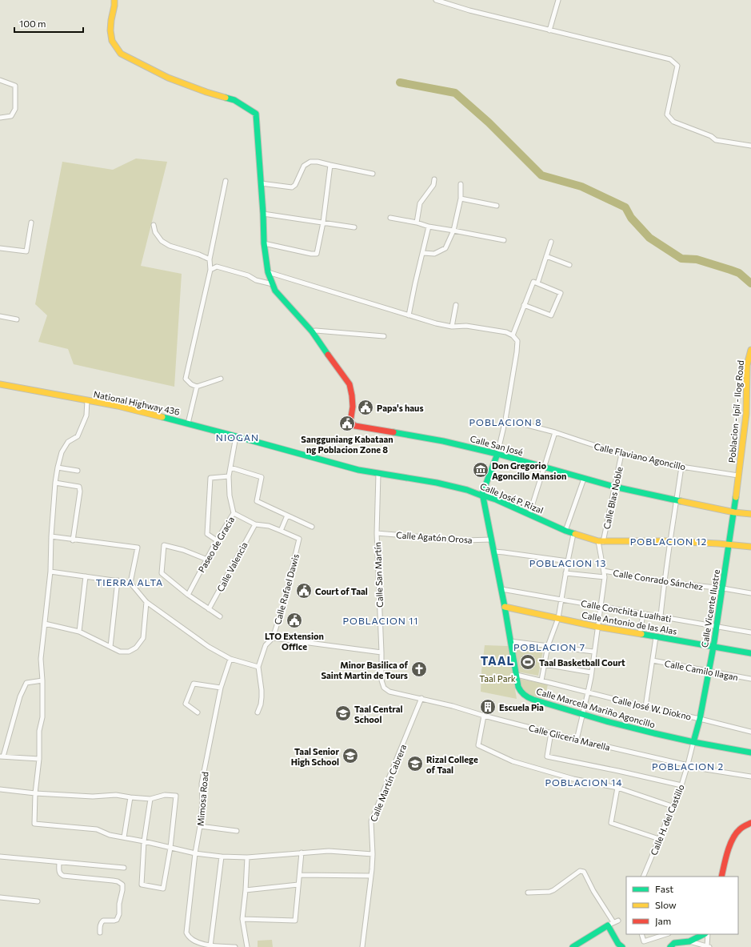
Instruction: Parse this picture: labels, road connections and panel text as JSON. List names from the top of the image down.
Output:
{
  "streets": {
    "street": [
      "National Highway 436",
      "Poblacion - Ipil - Ilog Road",
      "Calle San José",
      "Calle Flaviano Agoncillo",
      "Calle José P. Rizal",
      "Calle Blas Noble",
      "Calle Agatón Orosa",
      "Paseo de Gracia",
      "Calle Valencia",
      "Calle San Martín",
      "Calle Conrado Sánchez",
      "Calle Rafael Dawis",
      "Calle Vicente Ilustre",
      "Calle Conchita Lualhati",
      "Calle Antonio de las Alas",
      "Calle Camilo Ilagan",
      "Calle Marcela Mariño Agoncillo",
      "Calle José W. Diokno",
      "Calle Gliceria Marella",
      "Calle Martín Cabrera",
      "Mimosa Road",
      "Calle H. del Castillo"
    ]
  },
  "crossings": [
    ["National Highway 436", "Calle José P. Rizal"],
    ["National Highway 436", "Paseo de Gracia"],
    ["Poblacion - Ipil - Ilog Road", "Calle Flaviano Agoncillo"],
    ["Poblacion - Ipil - Ilog Road", "Calle Vicente Ilustre"],
    ["Calle San José", "Calle Blas Noble"],
    ["Calle San José", "Calle Vicente Ilustre"],
    ["Calle Flaviano Agoncillo", "Calle Blas Noble"],
    ["Calle Flaviano Agoncillo", "Calle Vicente Ilustre"],
    ["Calle José P. Rizal", "Calle Blas Noble"],
    ["Calle José P. Rizal", "Calle San Martín"],
    ["Calle José P. Rizal", "Calle Vicente Ilustre"],
    ["Calle José P. Rizal", "Calle Marcela Mariño Agoncillo"],
    ["Calle Agatón Orosa", "Calle San Martín"],
    ["Calle Agatón Orosa", "Calle Marcela Mariño Agoncillo"],
    ["Paseo de Gracia", "Calle Rafael Dawis"],
    ["Calle Valencia", "Calle Rafael Dawis"],
    ["Calle San Martín", "Calle Gliceria Marella"],
    ["Calle Conrado Sánchez", "Calle Vicente Ilustre"],
    ["Calle Vicente Ilustre", "Calle Conchita Lualhati"],
    ["Calle Vicente Ilustre", "Calle Antonio de las Alas"],
    ["Calle Vicente Ilustre", "Calle Camilo Ilagan"],
    ["Calle Vicente Ilustre", "Calle Marcela Mariño Agoncillo"],
    ["Calle Vicente Ilustre", "Calle José W. Diokno"],
    ["Calle Vicente Ilustre", "Calle H. del Castillo"],
    ["Calle Conchita Lualhati", "Calle Marcela Mariño Agoncillo"],
    ["Calle Antonio de las Alas", "Calle Marcela Mariño Agoncillo"],
    ["Calle Marcela Mariño Agoncillo", "Calle José W. Diokno"],
    ["Calle Marcela Mariño Agoncillo", "Calle H. del Castillo"],
    ["Calle Gliceria Marella", "Calle Martín Cabrera"],
    ["Calle Gliceria Marella", "Calle H. del Castillo"]
  ],
  "districts": [
    "POBLACION 8",
    "NIOGAN",
    "POBLACION 12",
    "POBLACION 13",
    "TIERRA ALTA",
    "POBLACION 11",
    "POBLACION 7",
    "TAAL",
    "POBLACION 2",
    "POBLACION 14"
  ],
  "parks": ["Taal Park"],
  "places": {
    "public building": [
      "Papa's haus",
      "Sangguniang Kabataan ng Poblacion Zone 8",
      "Court of Taal",
      "LTO Extension Office"
    ],
    "museum": ["Don Gregorio Agoncillo Mansion"],
    "sports": ["Taal Basketball Court"],
    "church": ["Minor Basilica of Saint Martin de Tours"],
    "building": ["Escuela Pia"],
    "school or university": ["Taal Central School", "Taal Senior High School", "Rizal College of Taal"]
  },
  "legend": ["Fast", "Slow", "Jam"],
  "scale_bar": "100 m"
}
